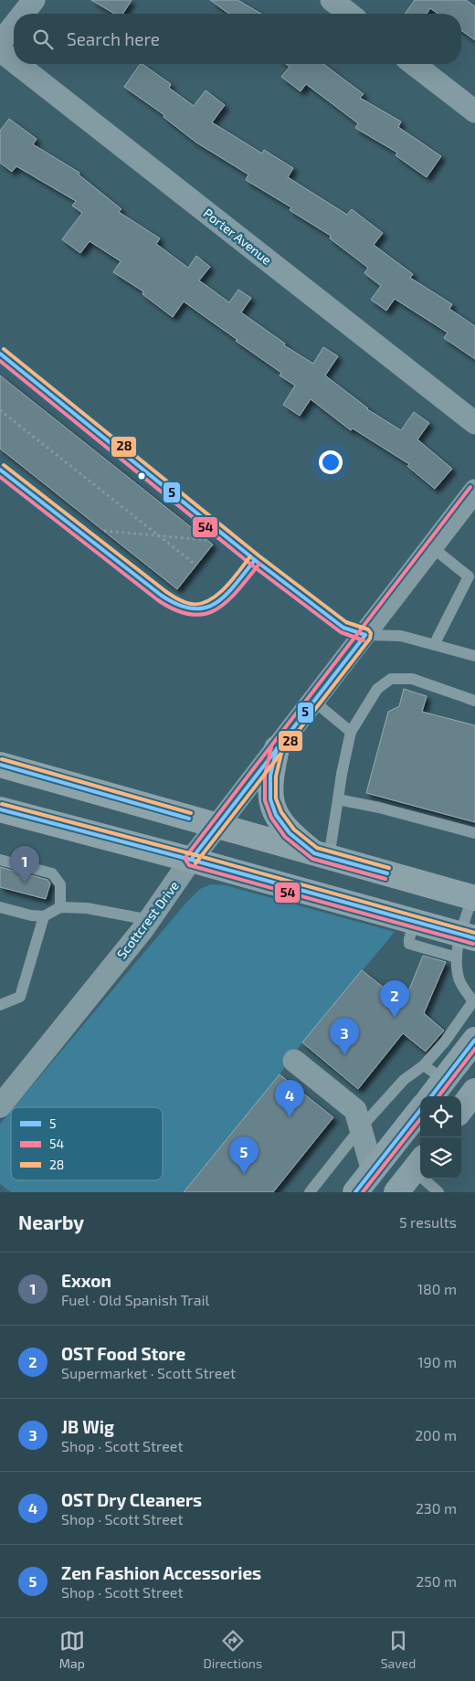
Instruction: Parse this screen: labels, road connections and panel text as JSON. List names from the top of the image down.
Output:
{
  "streets": {
    "street": ["Porter Avenue", "Scottcrest Drive"]
  },
  "lines": ["transit line 28", "transit line 5", "transit line 54"],
  "legend": ["5", "54", "28"],
  "page": {
    "search": "Search here",
    "pins": [
      "1",
      "2",
      "3",
      "4",
      "5"
    ],
    "heading": ["Nearby", "5 results"],
    "list": [
      {
        "mark": "1",
        "name": "Exxon",
        "note": "Fuel · Old Spanish Trail",
        "value": "180 m"
      },
      {
        "mark": "2",
        "name": "OST Food Store",
        "note": "Supermarket · Scott Street",
        "value": "190 m"
      },
      {
        "mark": "3",
        "name": "JB Wig",
        "note": "Shop · Scott Street",
        "value": "200 m"
      },
      {
        "mark": "4",
        "name": "OST Dry Cleaners",
        "note": "Shop · Scott Street",
        "value": "230 m"
      },
      {
        "mark": "5",
        "name": "Zen Fashion Accessories",
        "note": "Shop · Scott Street",
        "value": "250 m"
      }
    ],
    "nav": ["Map", "Directions", "Saved"]
  }
}
